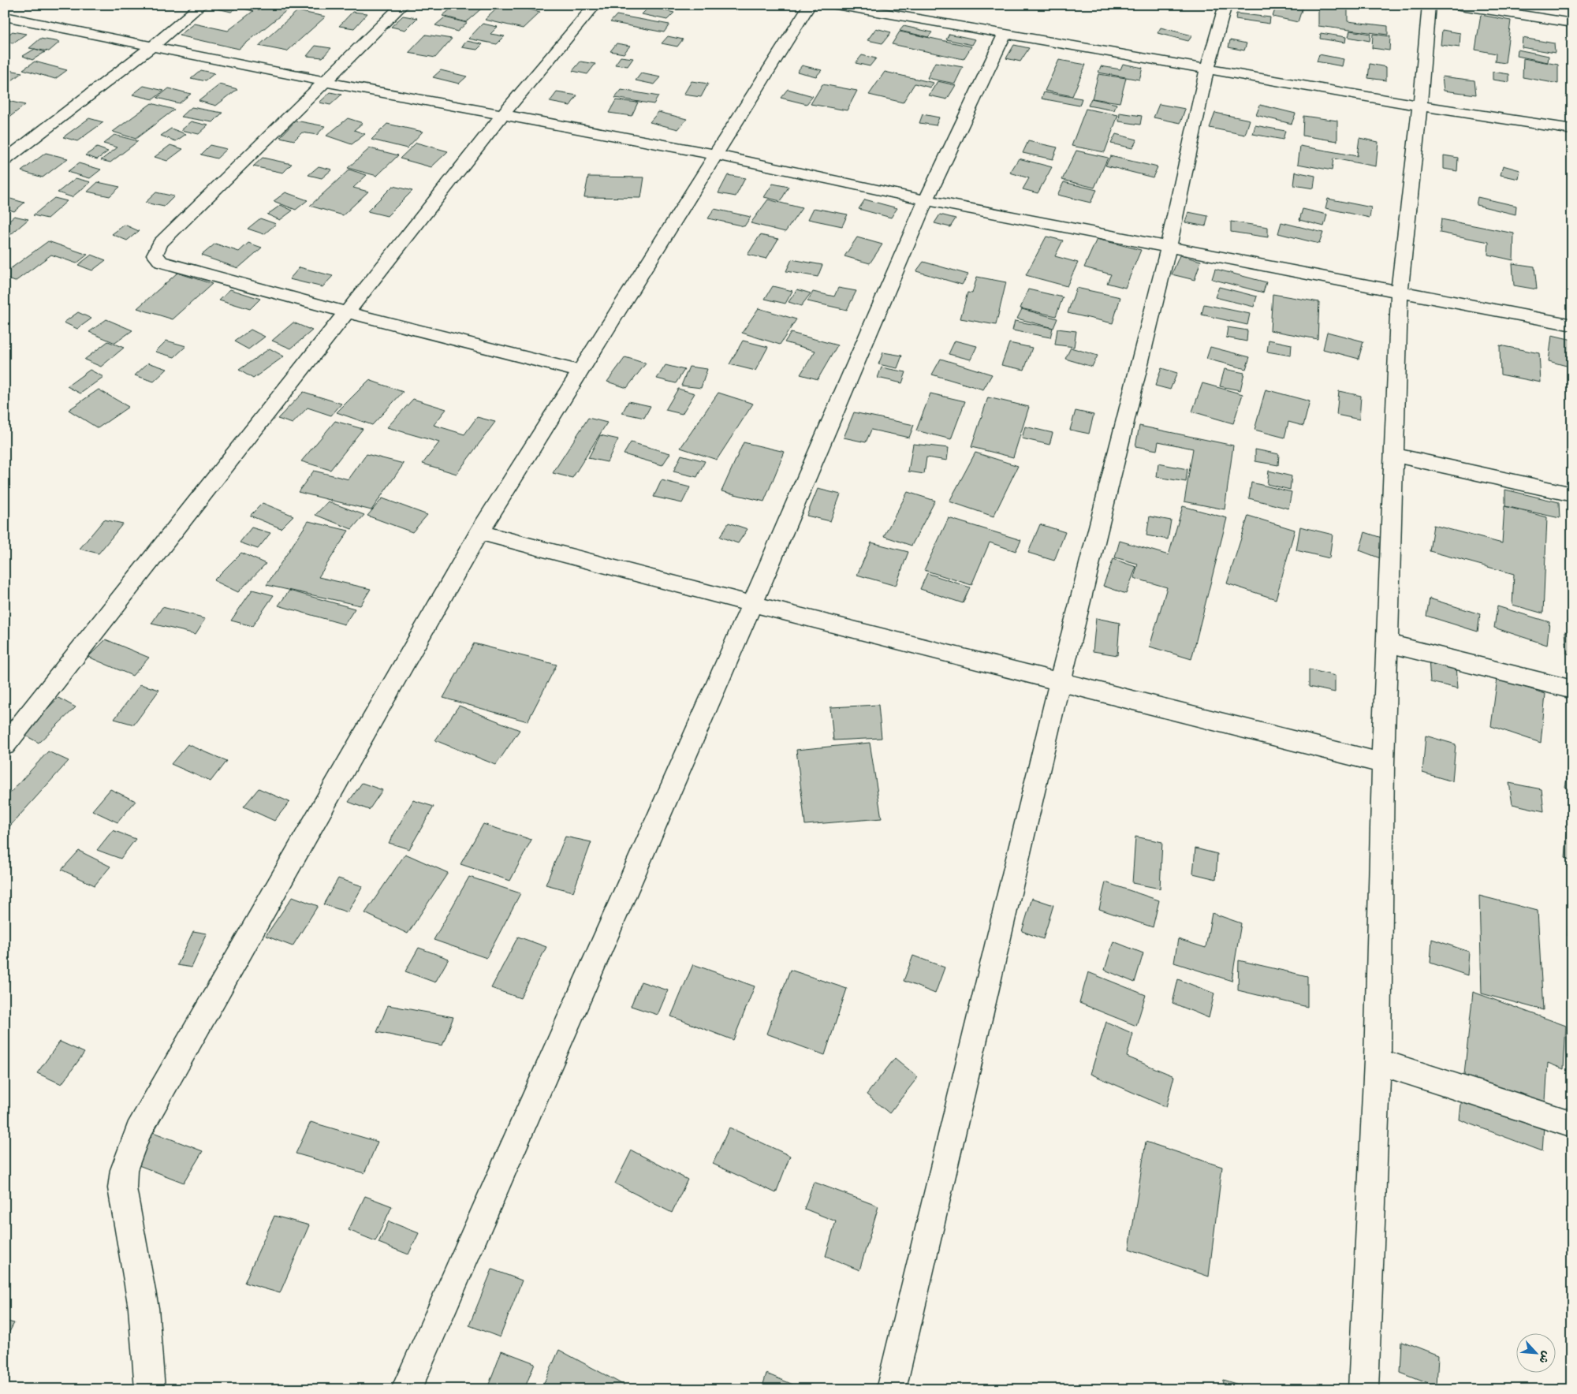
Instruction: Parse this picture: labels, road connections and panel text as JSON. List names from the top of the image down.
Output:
{
  "north": "bottom right"
}
